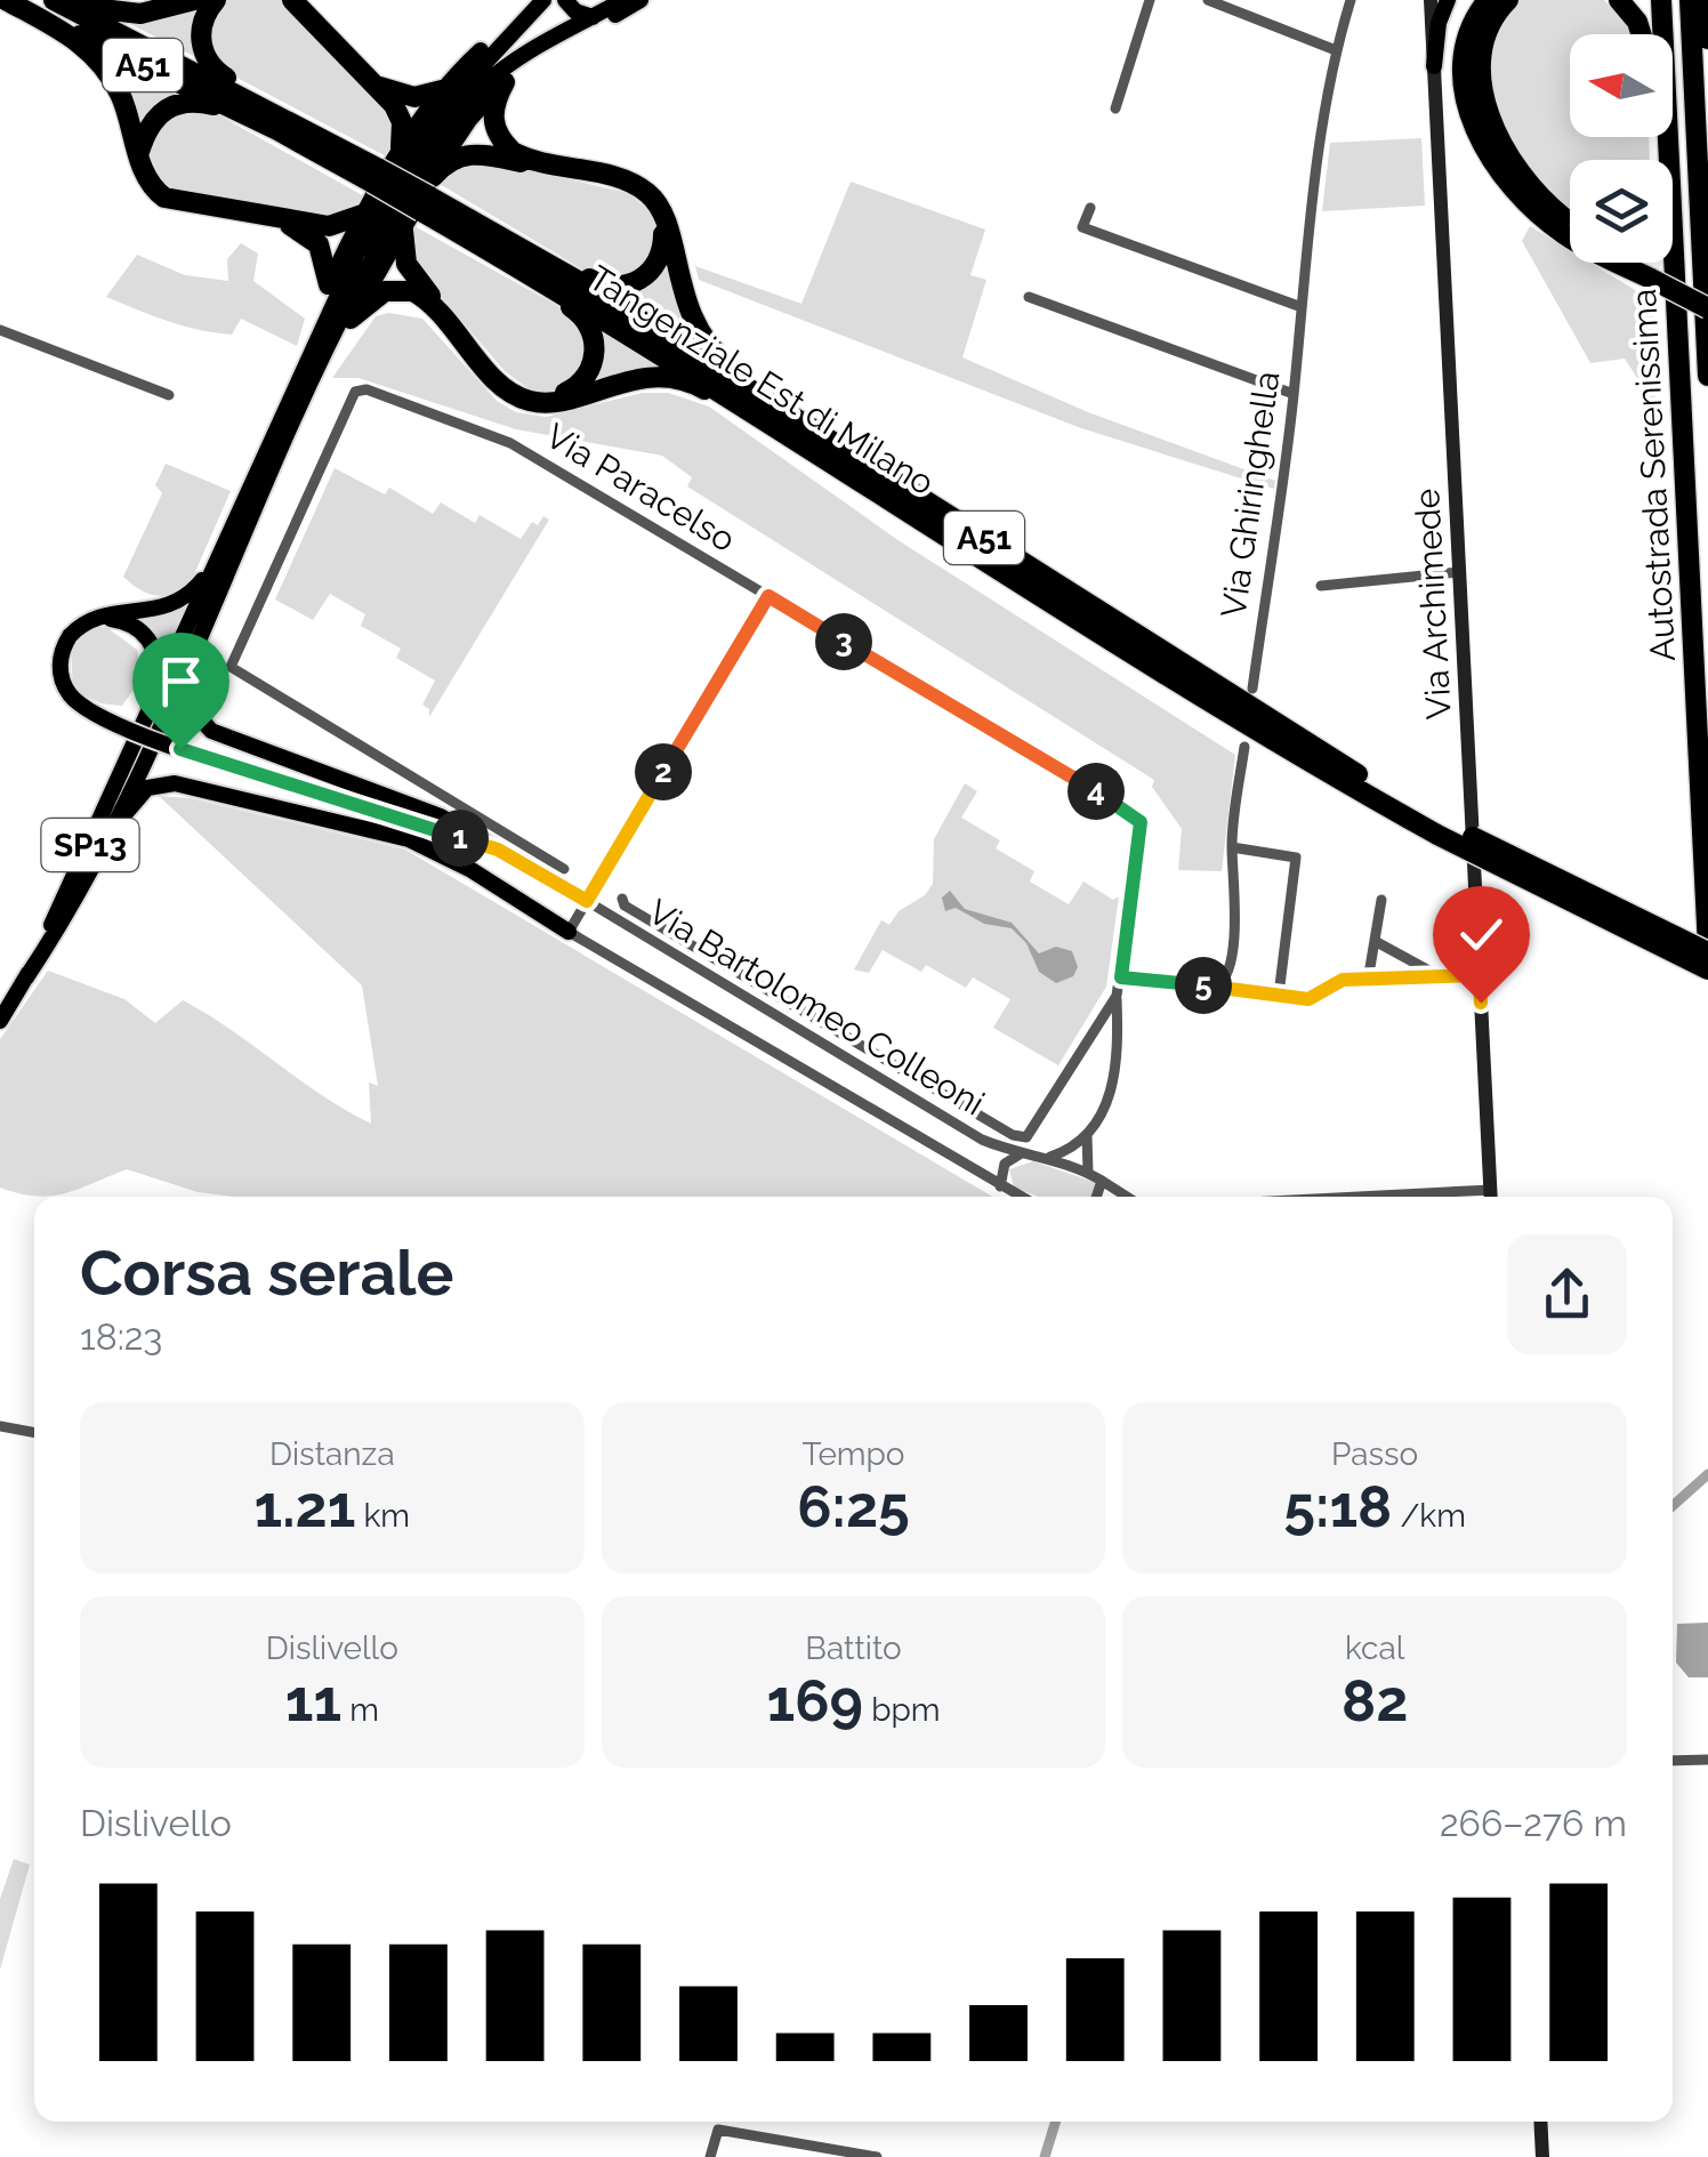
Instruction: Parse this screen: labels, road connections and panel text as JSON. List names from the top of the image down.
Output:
{
  "streets": {
    "highway": ["A51", "Tangenziale Est di Milano", "Autostrada Serenissima"],
    "main road": ["SP13"],
    "street": [
      "Via Paracelso",
      "Via Ghiringhella",
      "Via Archimede",
      "Via Bartolomeo Colleoni"
    ]
  },
  "crossings": [
    ["Tangenziale Est di Milano", "Autostrada Serenissima"],
    ["Via Paracelso", "Via Bartolomeo Colleoni"]
  ],
  "north": "left",
  "page": {
    "pins": [
      "3",
      "2",
      "4",
      "1",
      "5"
    ],
    "heading": ["Corsa serale", "18:23"],
    "stats": [
      ["Distanza", "1.21 km"],
      ["Tempo", "6:25"],
      ["Passo", "5:18 /km"],
      ["Dislivello", "11 m"],
      ["Battito", "169 bpm"],
      ["kcal", "82"]
    ],
    "chart": ["Dislivello", "266–276 m"]
  }
}
